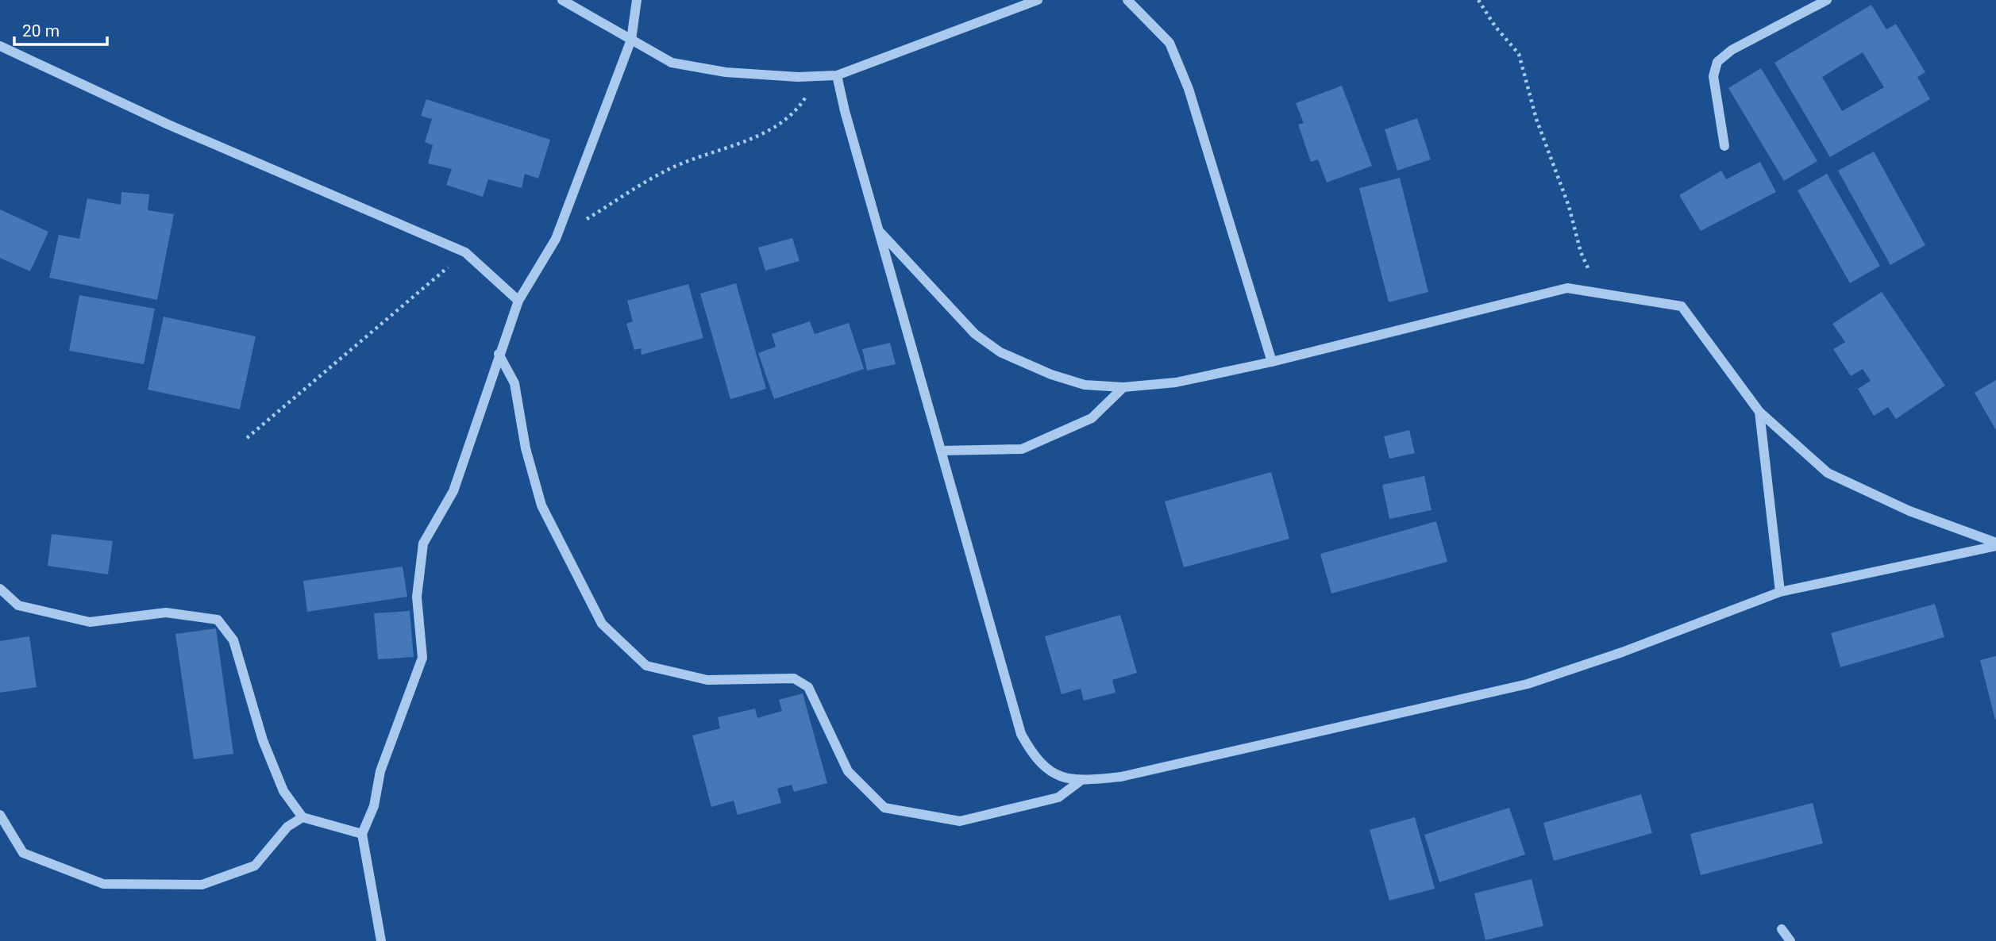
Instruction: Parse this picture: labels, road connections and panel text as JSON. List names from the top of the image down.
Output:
{
  "scale_bar": "20 m"
}
